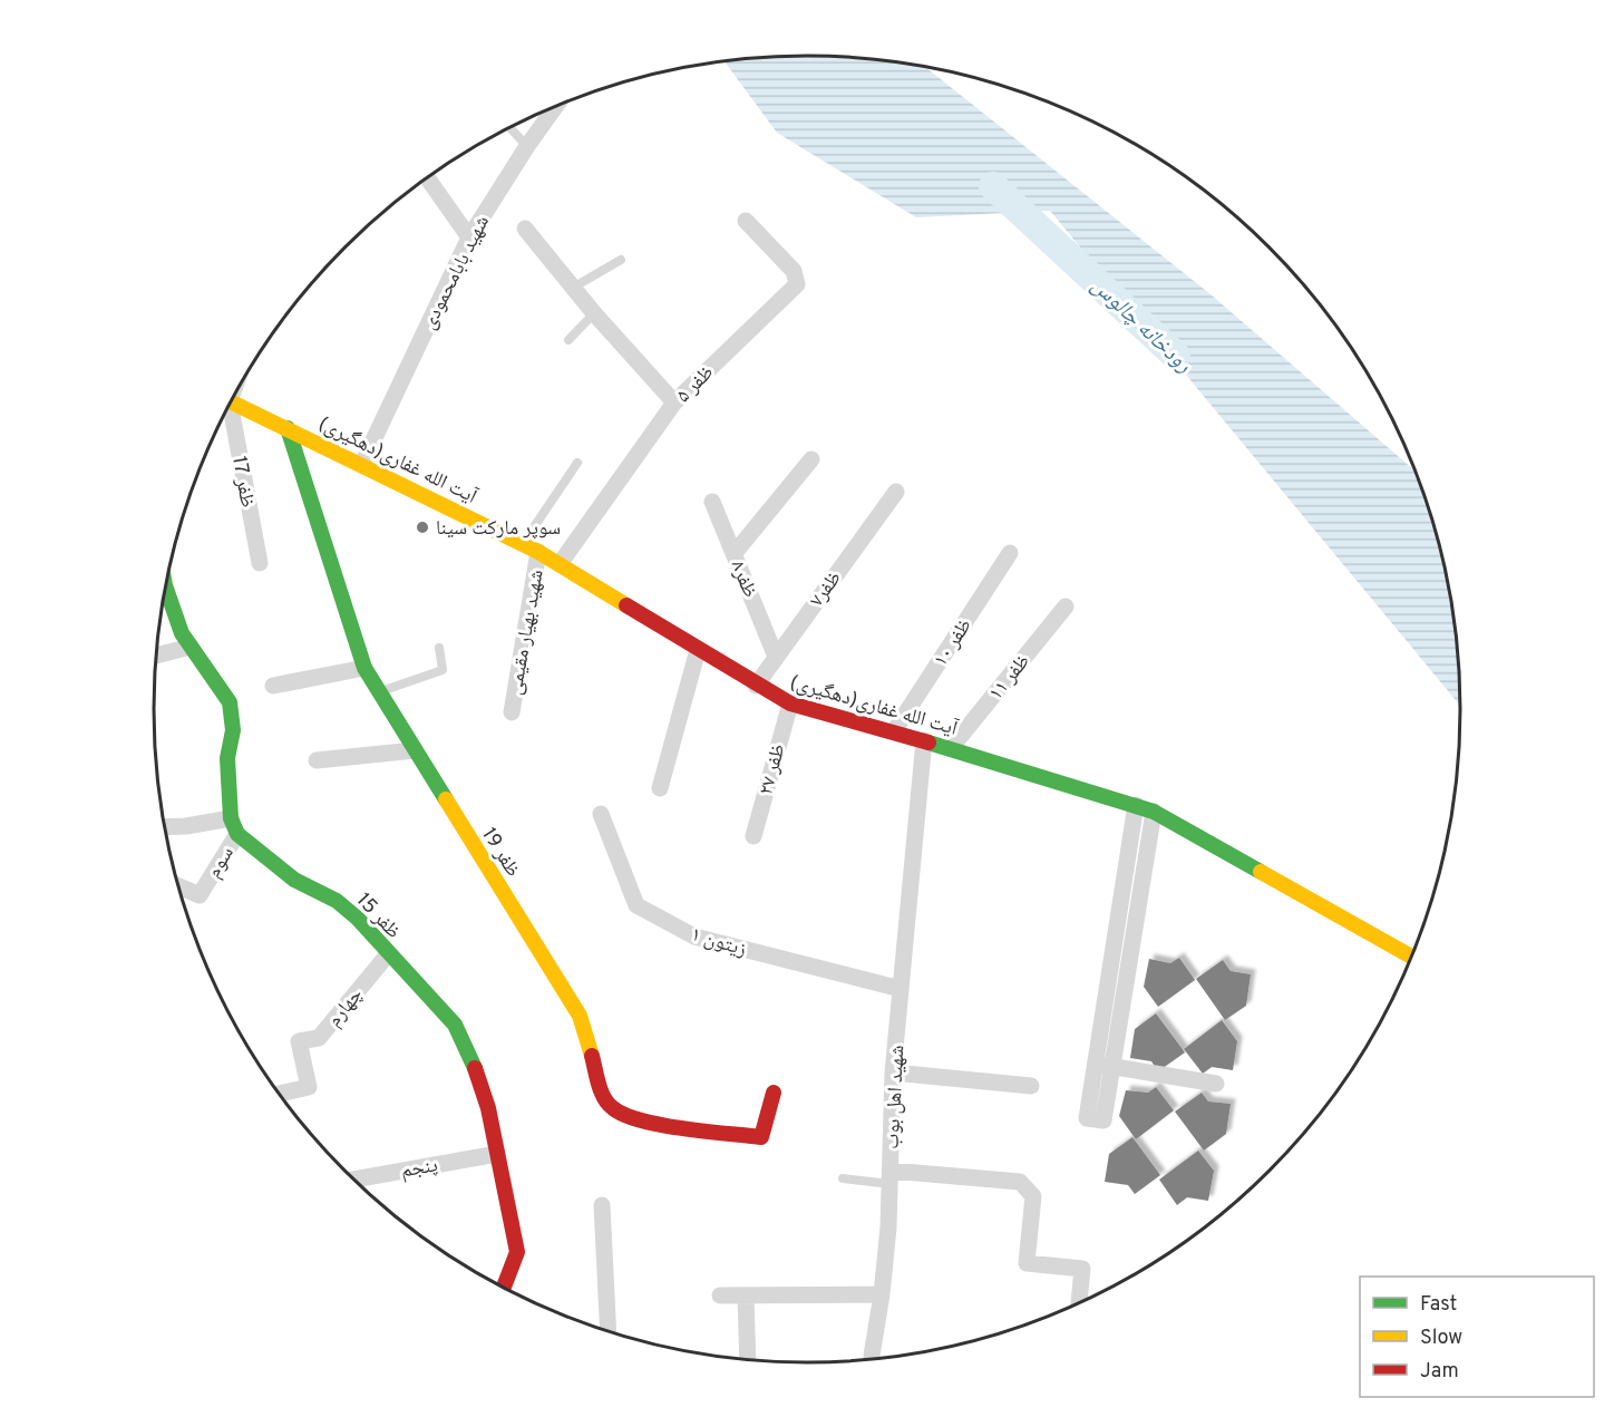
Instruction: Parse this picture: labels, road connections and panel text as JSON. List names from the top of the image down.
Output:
{
  "streets": {
    "street": [
      "شهید بابامحمودی",
      "ظفر ۵",
      "آیت الله غفاری(دهگیری)",
      "ظفر 17",
      "ظفر۸",
      "ظفر۷",
      "شهید بهیار مقیمی",
      "ظفر ۱۰",
      "ظفر ۱۱",
      "ظفر ۲۷",
      "ظفر 19",
      "سوم",
      "ظفر 15",
      "زیتون ۱",
      "چهارم",
      "شهید اهل بوب",
      "پنجم"
    ]
  },
  "crossings": [
    ["شهید بابامحمودی", "آیت الله غفاری(دهگیری)"],
    ["ظفر ۵", "آیت الله غفاری(دهگیری)"],
    ["آیت الله غفاری(دهگیری)", "ظفر۷"],
    ["آیت الله غفاری(دهگیری)", "شهید بهیار مقیمی"],
    ["آیت الله غفاری(دهگیری)", "ظفر ۱۰"],
    ["آیت الله غفاری(دهگیری)", "ظفر ۱۱"],
    ["آیت الله غفاری(دهگیری)", "ظفر ۲۷"],
    ["آیت الله غفاری(دهگیری)", "ظفر 19"],
    ["آیت الله غفاری(دهگیری)", "شهید اهل بوب"],
    ["ظفر۸", "ظفر۷"],
    ["سوم", "ظفر 15"],
    ["ظفر 15", "چهارم"],
    ["ظفر 15", "پنجم"],
    ["زیتون ۱", "شهید اهل بوب"]
  ],
  "water": ["رودخانه چالوس"],
  "places": ["سوپر مارکت سینا"],
  "legend": ["Fast", "Slow", "Jam"]
}
